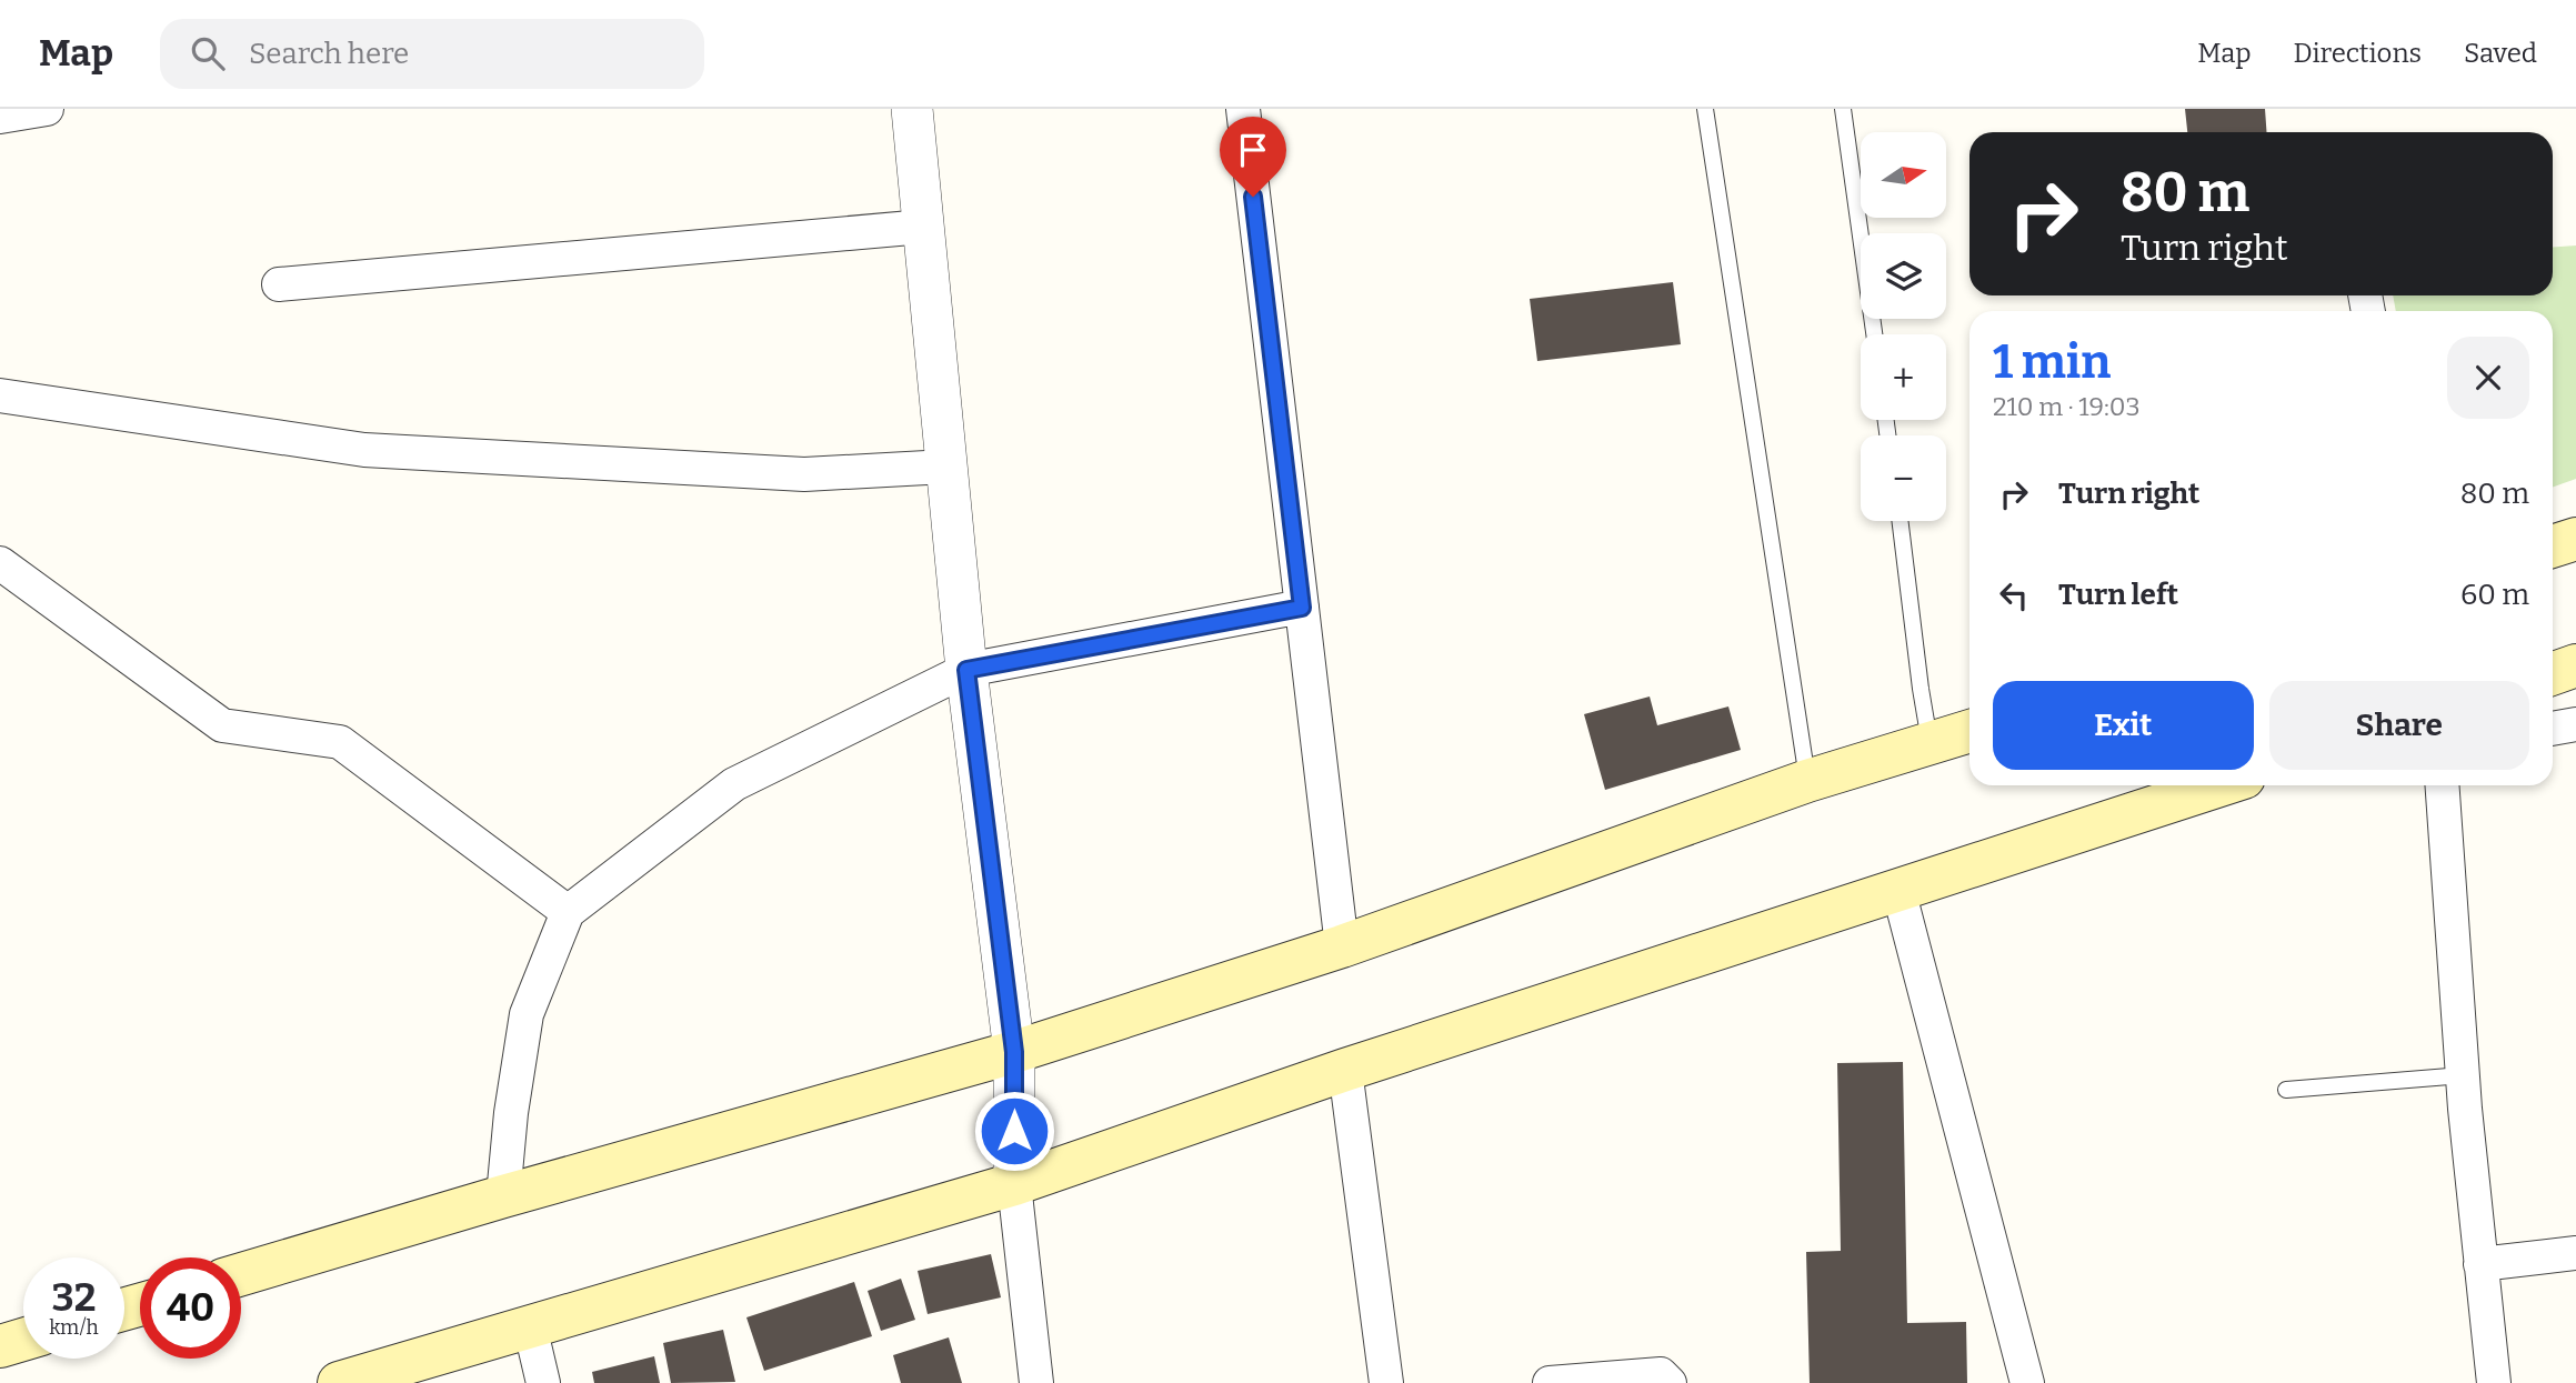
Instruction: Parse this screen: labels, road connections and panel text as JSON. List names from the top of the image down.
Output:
{
  "north": "right",
  "page": {
    "header": "Map",
    "search": "Search here",
    "nav": ["Map", "Directions", "Saved"],
    "map_buttons": ["+", "−"],
    "turn": ["80 m", "Turn right"],
    "heading": ["1 min", "210 m · 19:03"],
    "list": [
      {
        "name": "Turn right",
        "value": "80 m"
      },
      {
        "name": "Turn left",
        "value": "60 m"
      }
    ],
    "buttons": ["Exit", "Share"],
    "speed": "32 km/h",
    "limit": "40"
  }
}
